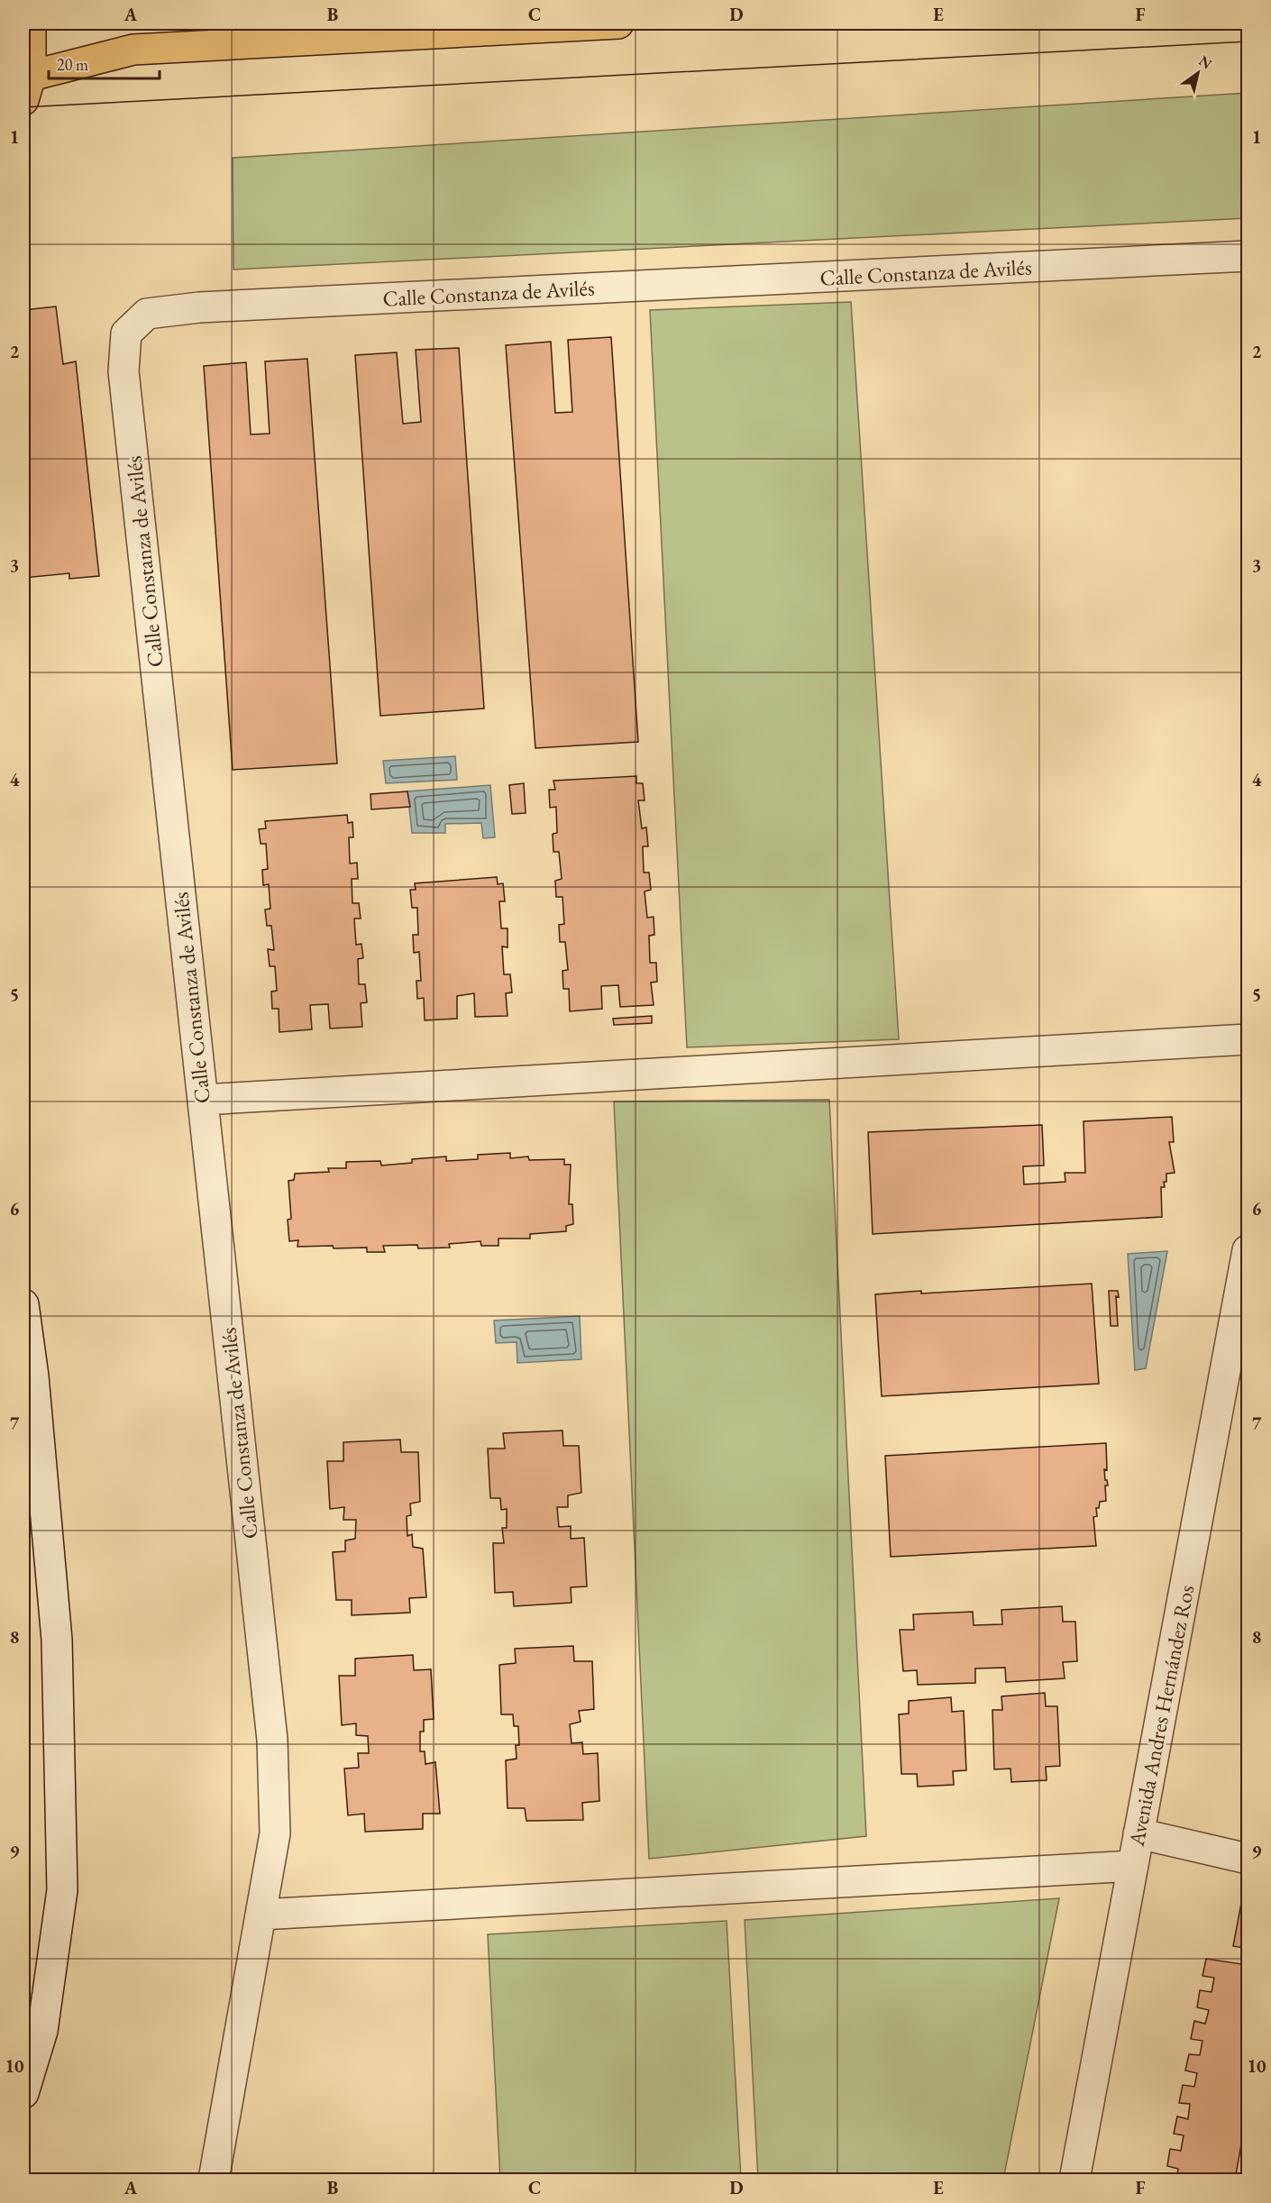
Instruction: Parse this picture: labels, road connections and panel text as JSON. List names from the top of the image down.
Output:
{
  "streets": {
    "street": ["Calle Constanza de Avilés", "Avenida Andres Hernández Ros"]
  },
  "scale_bar": "20 m",
  "north": "top right",
  "grid": {
    "columns": [
      "A",
      "B",
      "C",
      "D",
      "E",
      "F"
    ],
    "rows": [
      "1",
      "2",
      "3",
      "4",
      "5",
      "6",
      "7",
      "8",
      "9",
      "10"
    ]
  }
}
